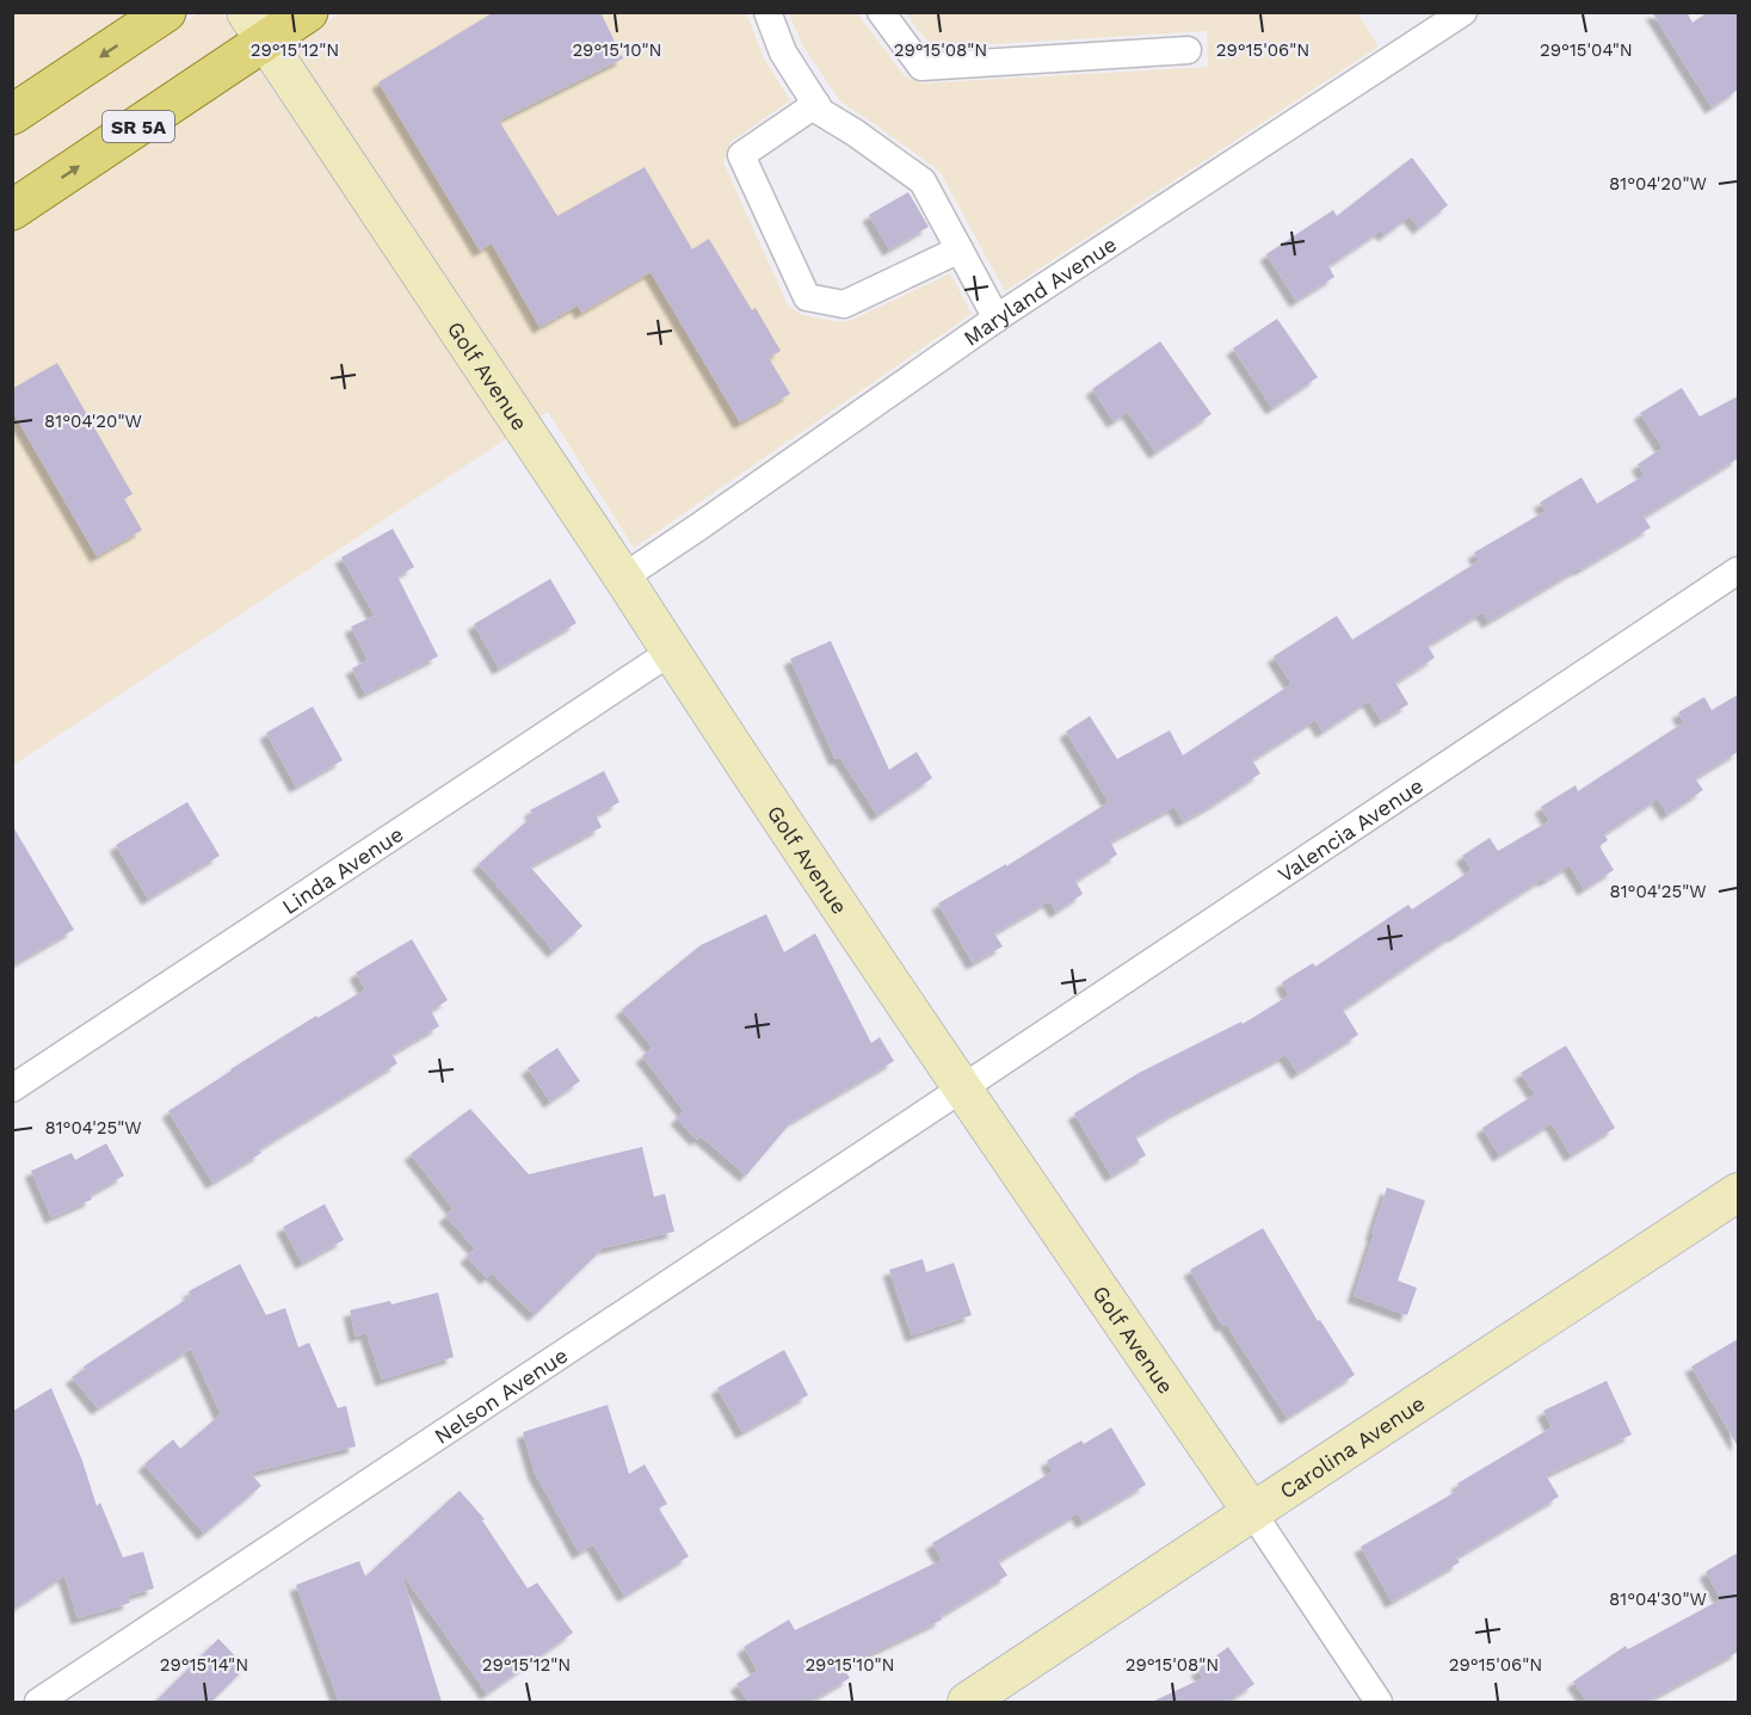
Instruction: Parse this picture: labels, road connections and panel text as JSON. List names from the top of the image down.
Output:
{
  "streets": {
    "main road": ["SR 5A"],
    "street": [
      "Maryland Avenue",
      "Golf Avenue",
      "Valencia Avenue",
      "Linda Avenue",
      "Nelson Avenue",
      "Carolina Avenue"
    ]
  },
  "crossings": [
    ["SR 5A", "Golf Avenue"],
    ["Maryland Avenue", "Golf Avenue"],
    ["Golf Avenue", "Valencia Avenue"],
    ["Golf Avenue", "Linda Avenue"],
    ["Golf Avenue", "Nelson Avenue"],
    ["Golf Avenue", "Carolina Avenue"],
    ["Valencia Avenue", "Nelson Avenue"]
  ],
  "coordinates": [
    "29°15'12\"N",
    "29°15'10\"N",
    "29°15'08\"N",
    "29°15'06\"N",
    "29°15'04\"N",
    "81°04'20\"W",
    "81°04'25\"W",
    "81°04'30\"W",
    "29°15'14\"N"
  ]
}
